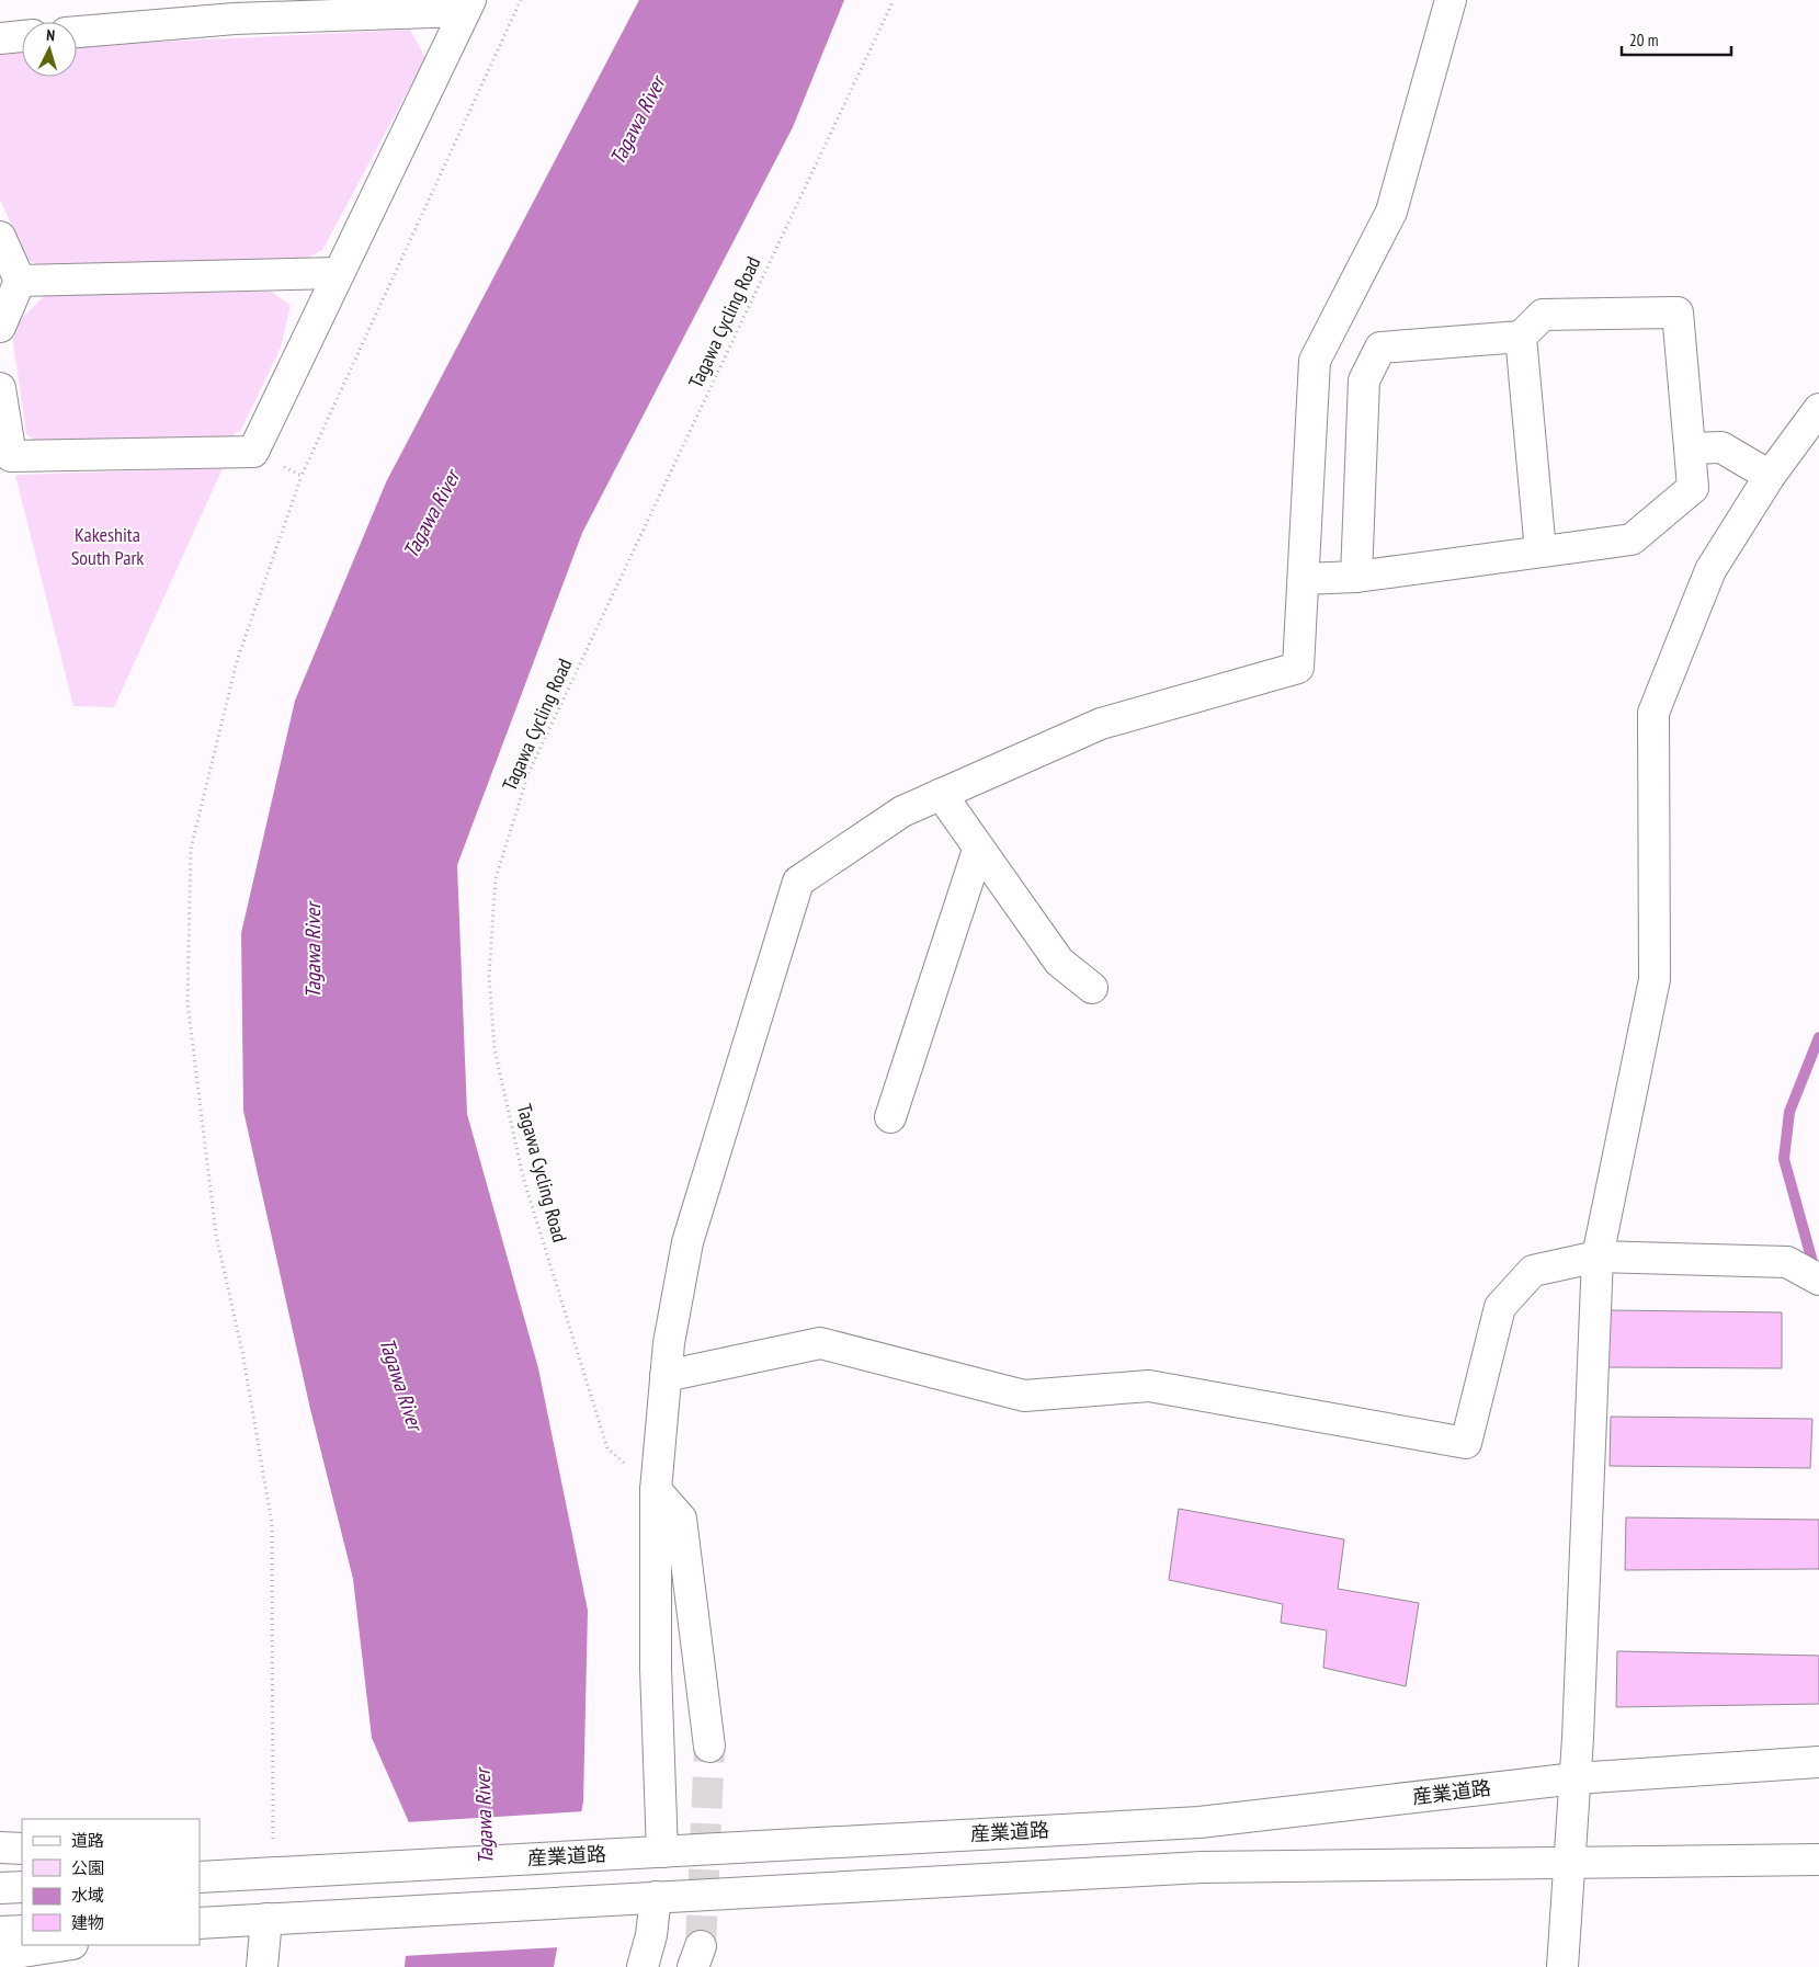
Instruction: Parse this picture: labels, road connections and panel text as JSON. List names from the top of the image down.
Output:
{
  "streets": {
    "street": ["産業道路"],
    "path": ["Tagawa Cycling Road"]
  },
  "water": ["Tagawa River"],
  "parks": ["Kakeshita South Park"],
  "legend": [
    "道路",
    "公園",
    "水域",
    "建物"
  ],
  "scale_bar": "20 m",
  "north": "top"
}
